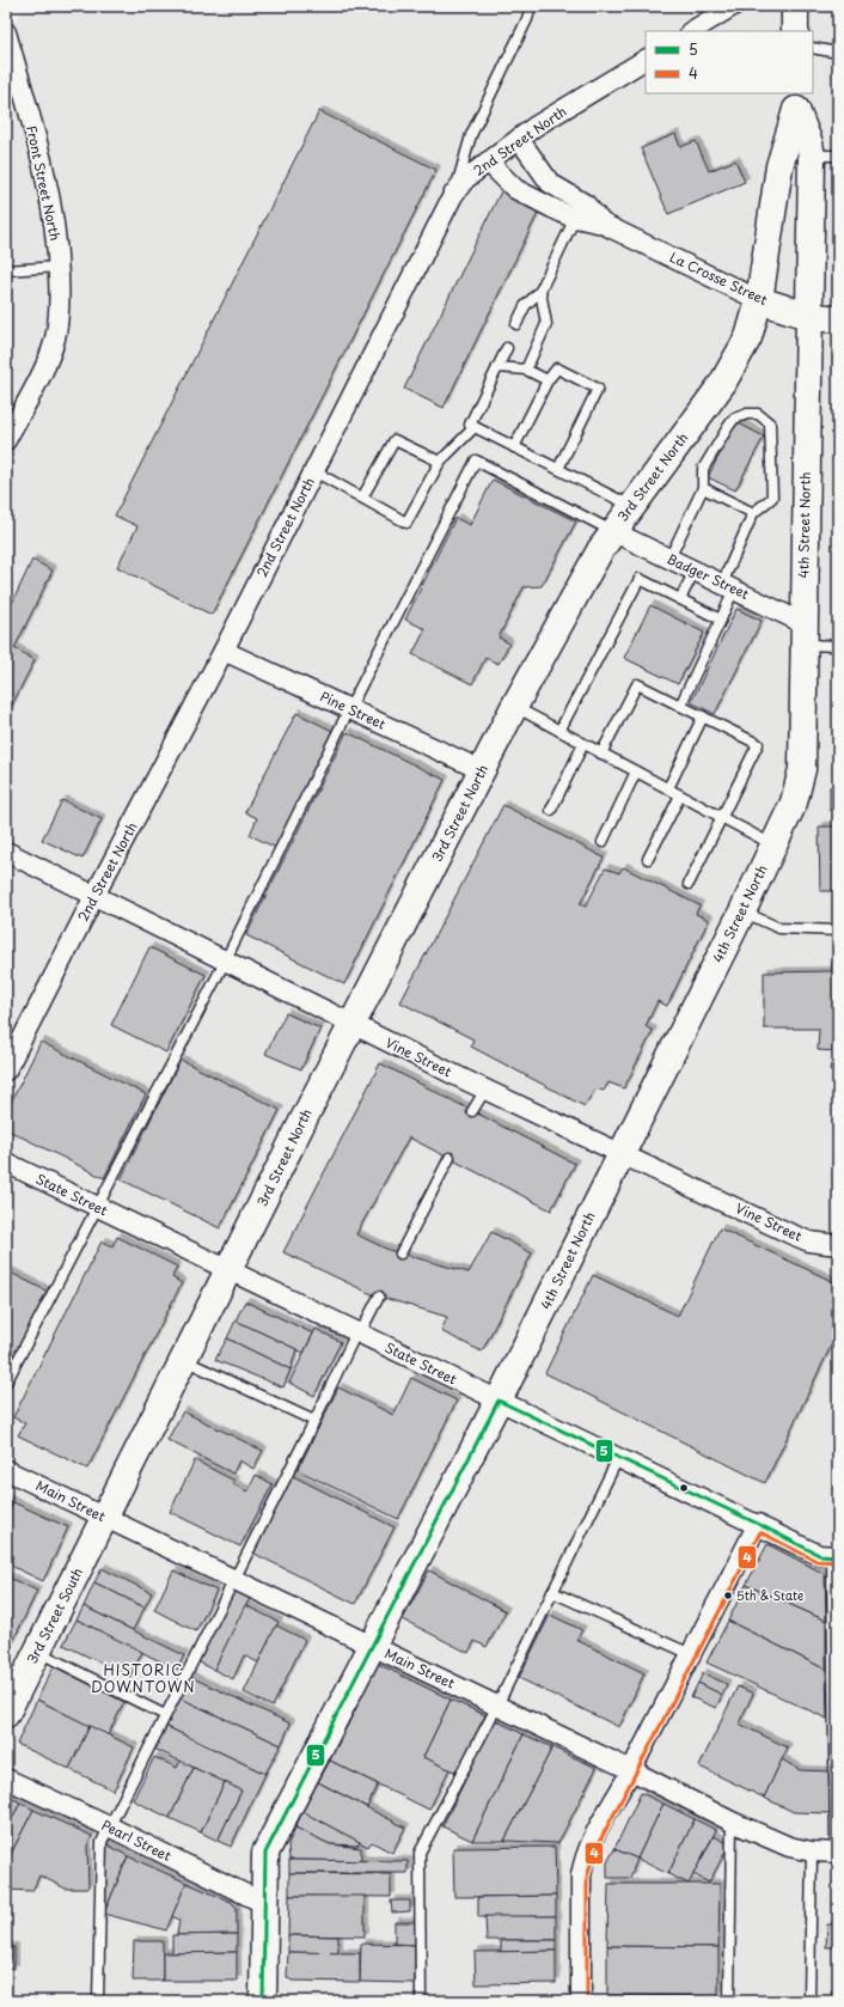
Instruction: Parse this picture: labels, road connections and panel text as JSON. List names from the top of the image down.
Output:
{
  "streets": {
    "main road": [
      "La Crosse Street",
      "3rd Street North",
      "4th Street North",
      "3rd Street South"
    ],
    "street": [
      "2nd Street North",
      "Front Street North",
      "Badger Street",
      "Pine Street",
      "Vine Street",
      "State Street",
      "Main Street",
      "Pearl Street"
    ]
  },
  "crossings": [
    ["2nd Street North", "La Crosse Street"],
    ["2nd Street North", "Pine Street"],
    ["2nd Street North", "Vine Street"],
    ["La Crosse Street", "3rd Street North"],
    ["La Crosse Street", "4th Street North"],
    ["3rd Street North", "4th Street North"],
    ["3rd Street North", "Badger Street"],
    ["3rd Street North", "Pine Street"],
    ["3rd Street North", "Vine Street"],
    ["3rd Street North", "State Street"],
    ["3rd Street North", "Main Street"],
    ["3rd Street North", "3rd Street South"],
    ["4th Street North", "Badger Street"],
    ["4th Street North", "Vine Street"],
    ["4th Street North", "State Street"],
    ["4th Street North", "Main Street"],
    ["4th Street North", "Pearl Street"],
    ["Main Street", "3rd Street South"]
  ],
  "districts": ["HISTORIC DOWNTOWN"],
  "places": ["5th & State"],
  "lines": ["transit line 5", "transit line 4"],
  "legend": ["5", "4"]
}
